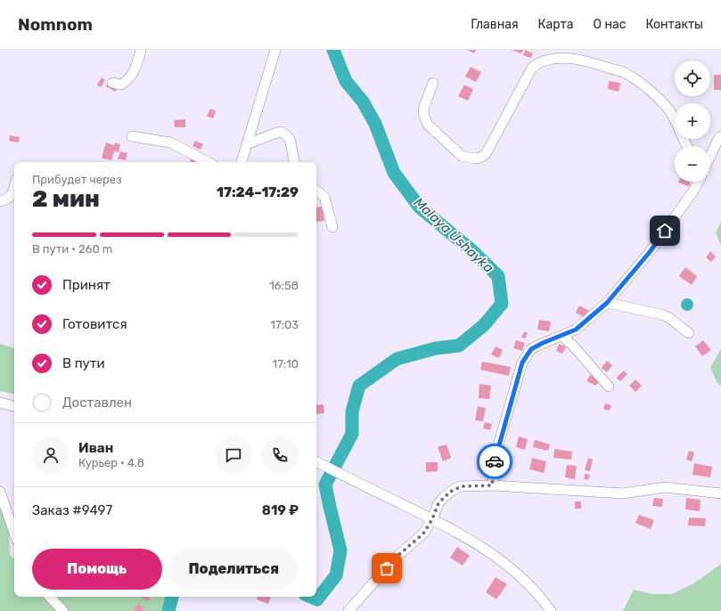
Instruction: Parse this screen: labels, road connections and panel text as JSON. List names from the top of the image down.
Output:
{
  "water": ["Malaya Ushayka"],
  "page": {
    "header": "Nomnom",
    "nav": [
      "Главная",
      "Карта",
      "О нас",
      "Контакты"
    ],
    "map_buttons": ["+", "−"],
    "heading": ["2 мин", "Прибудет через", "17:24–17:29"],
    "panel": [
      "Иван",
      "Курьер · 4.8",
      "Заказ #9497",
      "819 ₽"
    ],
    "bar": "В пути · 260 m",
    "list": [
      ["Принят", "16:58"],
      ["Готовится", "17:03"],
      ["В пути", "17:10"],
      "Доставлен"
    ],
    "buttons": ["Помощь", "Поделиться"]
  }
}
